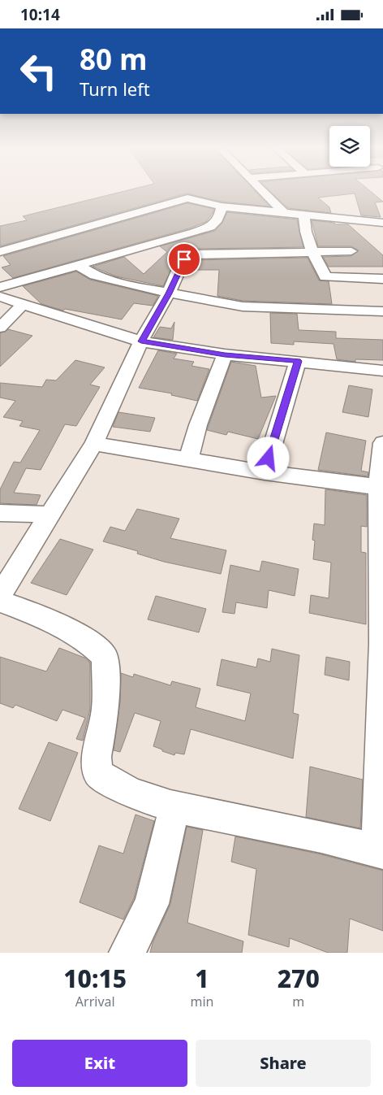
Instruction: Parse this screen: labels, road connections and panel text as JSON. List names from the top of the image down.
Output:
{
  "page": {
    "status": "10:14",
    "turn": ["80 m", "Turn left"],
    "eta": [
      "10:15",
      "Arrival",
      "1",
      "min",
      "270",
      "m"
    ],
    "buttons": ["Exit", "Share"]
  }
}
